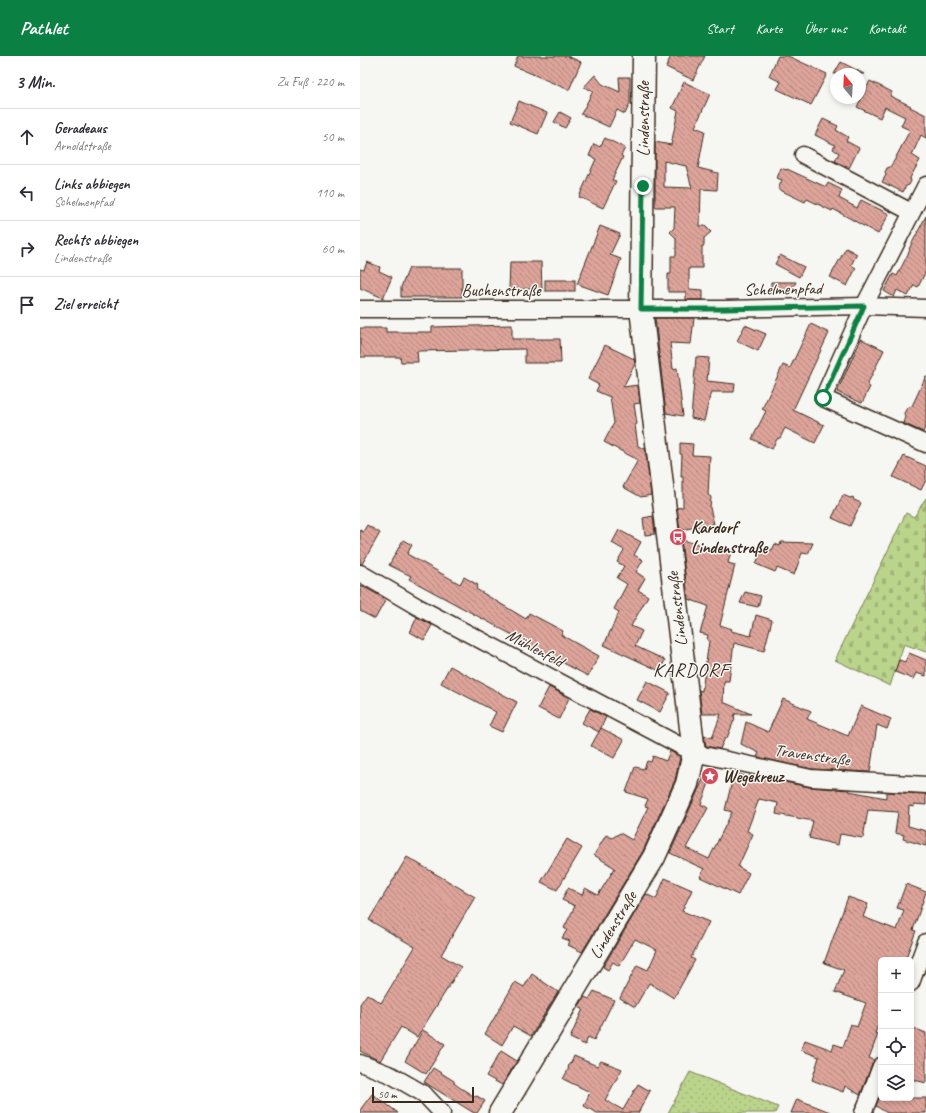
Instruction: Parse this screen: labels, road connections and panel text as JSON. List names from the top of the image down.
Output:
{
  "streets": {
    "street": [
      "Lindenstraße",
      "Schelmenpfad",
      "Buchenstraße",
      "Mühlenfeld",
      "Travenstraße"
    ]
  },
  "crossings": [
    ["Lindenstraße", "Schelmenpfad"],
    ["Lindenstraße", "Buchenstraße"],
    ["Lindenstraße", "Mühlenfeld"],
    ["Lindenstraße", "Travenstraße"],
    ["Schelmenpfad", "Buchenstraße"],
    ["Mühlenfeld", "Travenstraße"]
  ],
  "districts": ["KARDORF"],
  "places": {
    "bus stop": ["Kardorf Lindenstraße"],
    "place": ["Wegekreuz"]
  },
  "scale_bar": "50 m",
  "north": "top",
  "page": {
    "header": "Pathlet",
    "nav": [
      "Start",
      "Karte",
      "Über uns",
      "Kontakt"
    ],
    "heading": ["3 Min.", "Zu Fuß · 220 m"],
    "list": [
      ["Geradeaus", "Arnoldstraße", "50 m"],
      ["Links abbiegen", "Schelmenpfad", "110 m"],
      ["Rechts abbiegen", "Lindenstraße", "60 m"],
      "Ziel erreicht"
    ],
    "map_buttons": ["+", "−"],
    "scale": "50 m"
  }
}
